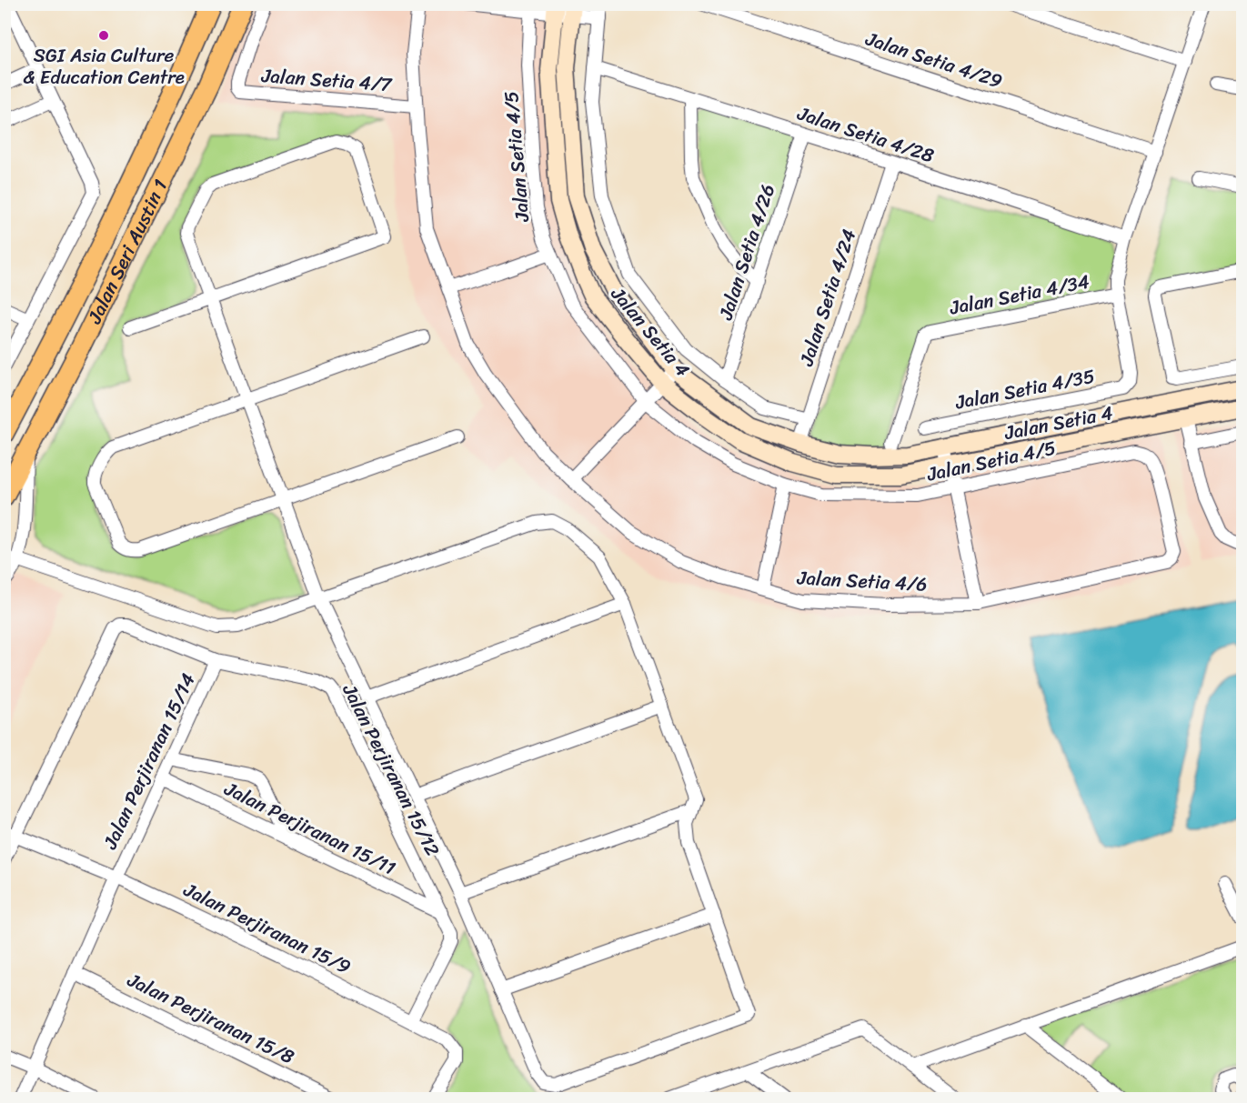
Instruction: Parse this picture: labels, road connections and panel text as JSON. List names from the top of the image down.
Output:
{
  "streets": {
    "main road": ["Jalan Seri Austin 1"],
    "street": [
      "Jalan Setia 4/29",
      "Jalan Setia 4/7",
      "Jalan Setia 4/28",
      "Jalan Setia 4/5",
      "Jalan Setia 4/26",
      "Jalan Setia 4/34",
      "Jalan Setia 4/24",
      "Jalan Setia 4",
      "Jalan Setia 4/35",
      "Jalan Setia 4/6",
      "Jalan Perjiranan 15/14",
      "Jalan Perjiranan 15/12",
      "Jalan Perjiranan 15/11",
      "Jalan Perjiranan 15/9",
      "Jalan Perjiranan 15/8"
    ]
  },
  "crossings": [
    ["Jalan Setia 4/7", "Jalan Setia 4/6"],
    ["Jalan Setia 4/28", "Jalan Setia 4/26"],
    ["Jalan Setia 4/28", "Jalan Setia 4/24"],
    ["Jalan Setia 4/5", "Jalan Setia 4/6"],
    ["Jalan Setia 4/34", "Jalan Setia 4/35"],
    ["Jalan Setia 4/24", "Jalan Setia 4"],
    ["Jalan Perjiranan 15/14", "Jalan Perjiranan 15/12"],
    ["Jalan Perjiranan 15/14", "Jalan Perjiranan 15/11"],
    ["Jalan Perjiranan 15/14", "Jalan Perjiranan 15/9"],
    ["Jalan Perjiranan 15/14", "Jalan Perjiranan 15/8"],
    ["Jalan Perjiranan 15/12", "Jalan Perjiranan 15/11"],
    ["Jalan Perjiranan 15/12", "Jalan Perjiranan 15/9"]
  ],
  "places": ["SGI Asia Culture & Education Centre"]
}
